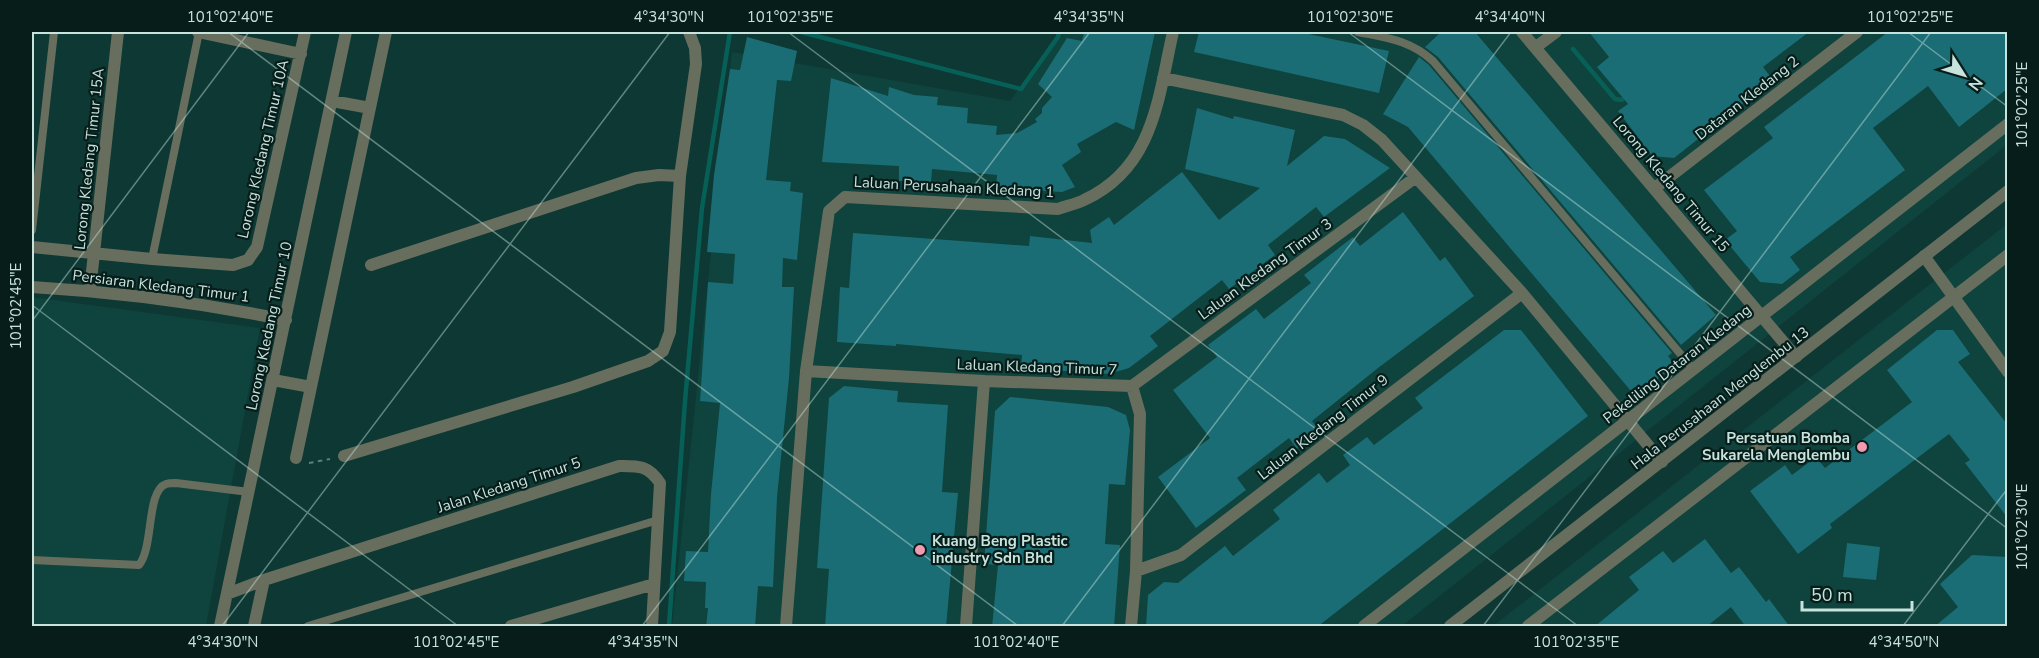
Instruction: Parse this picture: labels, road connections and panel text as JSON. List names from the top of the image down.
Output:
{
  "streets": {
    "street": [
      "Dataran Kledang 2",
      "Lorong Kledang Timur 10A",
      "Lorong Kledang Timur 15A",
      "Lorong Kledang Timur 15",
      "Laluan Perusahaan Kledang 1",
      "Laluan Kledang Timur 3",
      "Persiaran Kledang Timur 1",
      "Lorong Kledang Timur 10",
      "Pekeliling Dataran Kledang",
      "Laluan Kledang Timur 7",
      "Hala Perusahaan Menglembu 13",
      "Laluan Kledang Timur 9",
      "Jalan Kledang Timur 5"
    ]
  },
  "crossings": [
    ["Dataran Kledang 2", "Lorong Kledang Timur 15"],
    ["Lorong Kledang Timur 10A", "Lorong Kledang Timur 15A"],
    ["Lorong Kledang Timur 15A", "Persiaran Kledang Timur 1"],
    ["Lorong Kledang Timur 15", "Pekeliling Dataran Kledang"],
    ["Lorong Kledang Timur 15", "Hala Perusahaan Menglembu 13"],
    ["Laluan Perusahaan Kledang 1", "Laluan Kledang Timur 7"],
    ["Laluan Kledang Timur 3", "Laluan Kledang Timur 7"],
    ["Persiaran Kledang Timur 1", "Lorong Kledang Timur 10"],
    ["Lorong Kledang Timur 10", "Jalan Kledang Timur 5"],
    ["Laluan Kledang Timur 7", "Laluan Kledang Timur 9"]
  ],
  "places": ["Persatuan Bomba Sukarela Menglembu", "Kuang Beng Plastic industry Sdn Bhd"],
  "scale_bar": "50 m",
  "north": "bottom right",
  "coordinates": [
    "101°02'40\"E",
    "4°34'30\"N",
    "101°02'35\"E",
    "4°34'35\"N",
    "101°02'30\"E",
    "4°34'40\"N",
    "101°02'25\"E",
    "101°02'45\"E",
    "4°34'50\"N"
  ]
}
